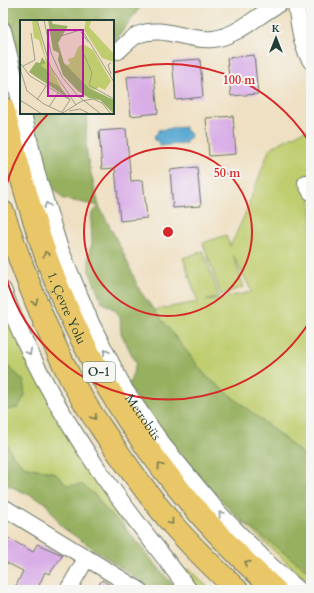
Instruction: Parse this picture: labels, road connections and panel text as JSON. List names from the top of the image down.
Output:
{
  "streets": {
    "highway": ["1. Çevre Yolu", "O-1"],
    "street": ["Metrobüs"]
  },
  "north": "top",
  "rings": ["100 m", "50 m"]
}
